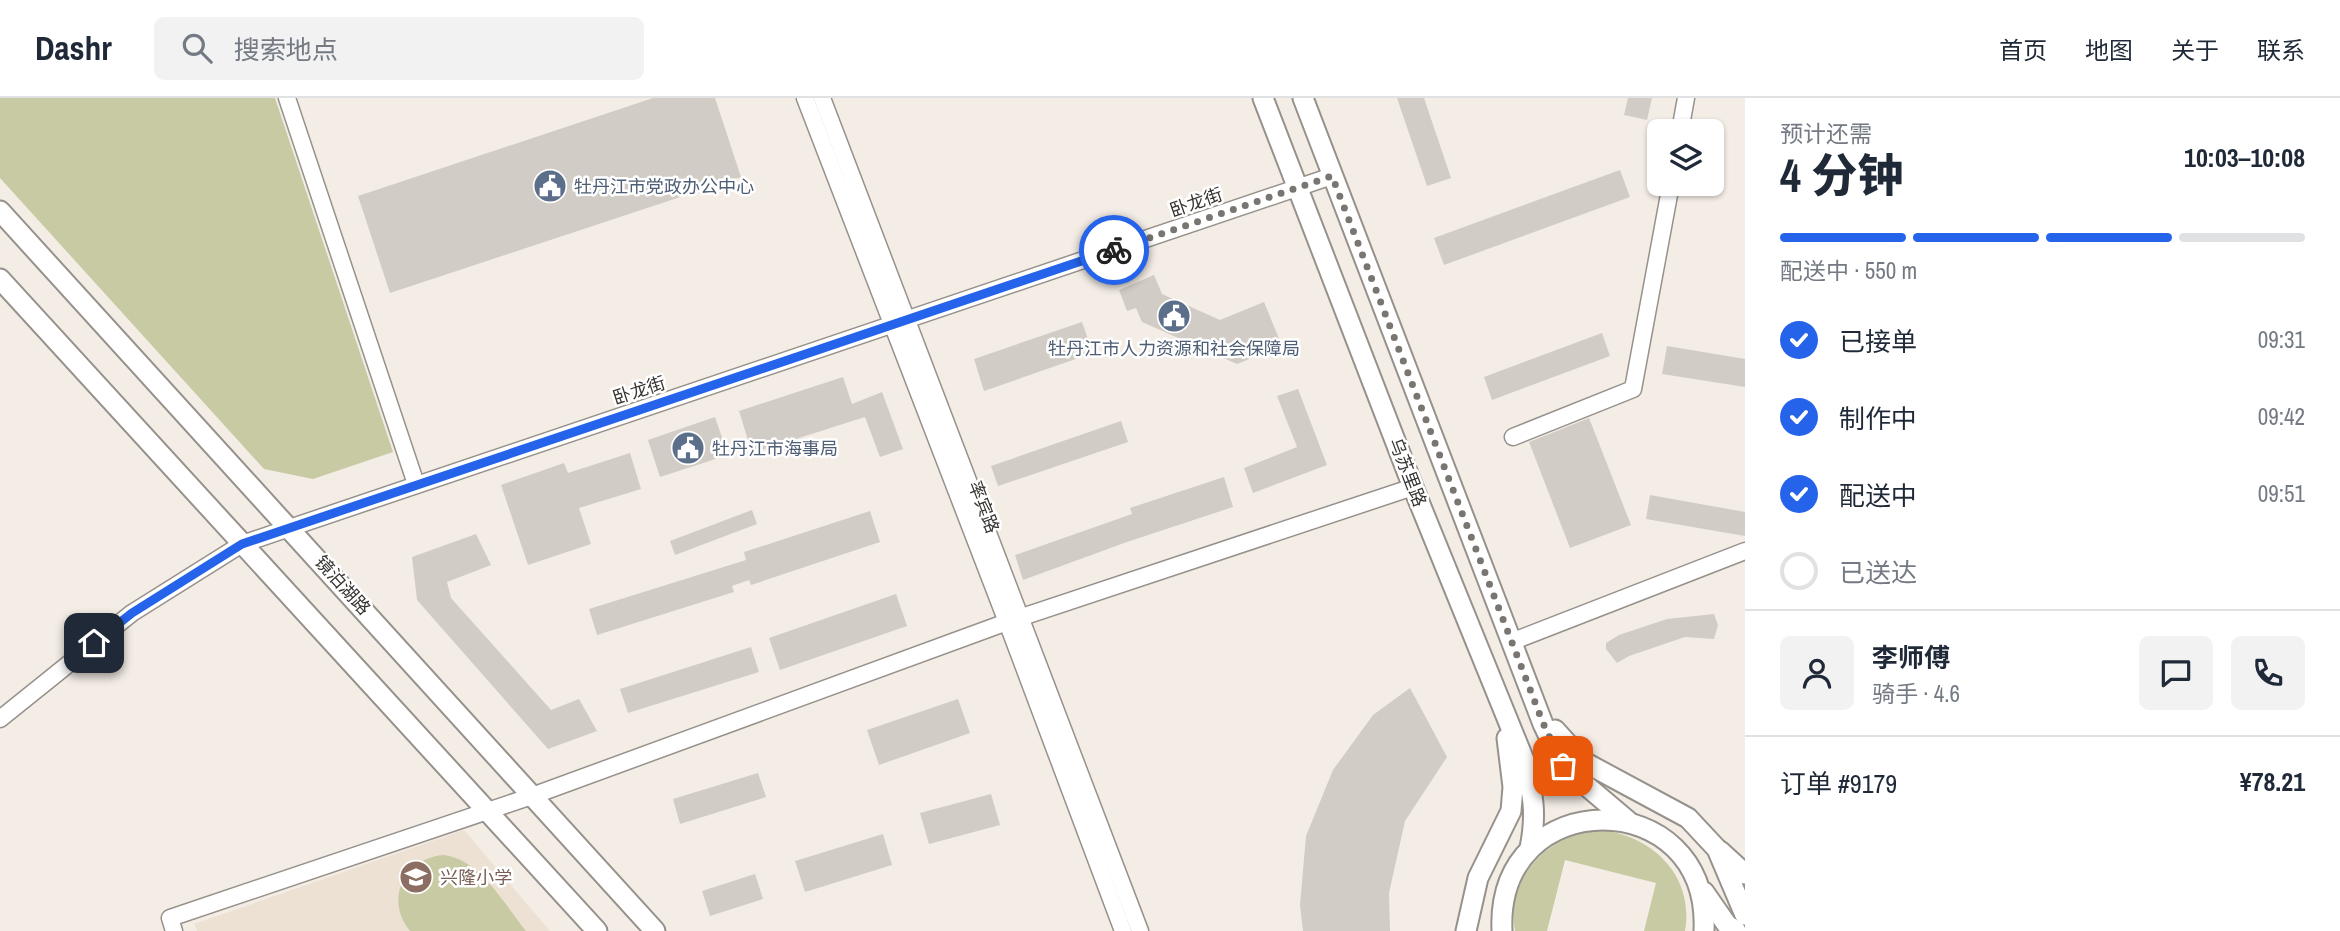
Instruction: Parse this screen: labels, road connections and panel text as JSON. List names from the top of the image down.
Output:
{
  "streets": {
    "main road": ["乌苏里路", "镜泊湖路"],
    "street": ["卧龙街", "率宾路"]
  },
  "crossings": [
    ["卧龙街", "乌苏里路"],
    ["卧龙街", "率宾路"],
    ["卧龙街", "镜泊湖路"]
  ],
  "places": {
    "public building": ["牡丹江市党政办公中心", "牡丹江市人力资源和社会保障局", "牡丹江市海事局"],
    "school or university": ["兴隆小学"]
  },
  "page": {
    "header": "Dashr",
    "search": "搜索地点",
    "nav": [
      "首页",
      "地图",
      "关于",
      "联系"
    ],
    "heading": ["4 分钟", "预计还需", "10:03–10:08"],
    "panel": [
      "李师傅",
      "骑手 · 4.6",
      "订单 #9179",
      "¥78.21"
    ],
    "bar": "配送中 · 550 m",
    "list": [
      ["已接单", "09:31"],
      ["制作中", "09:42"],
      ["配送中", "09:51"],
      "已送达"
    ]
  }
}
